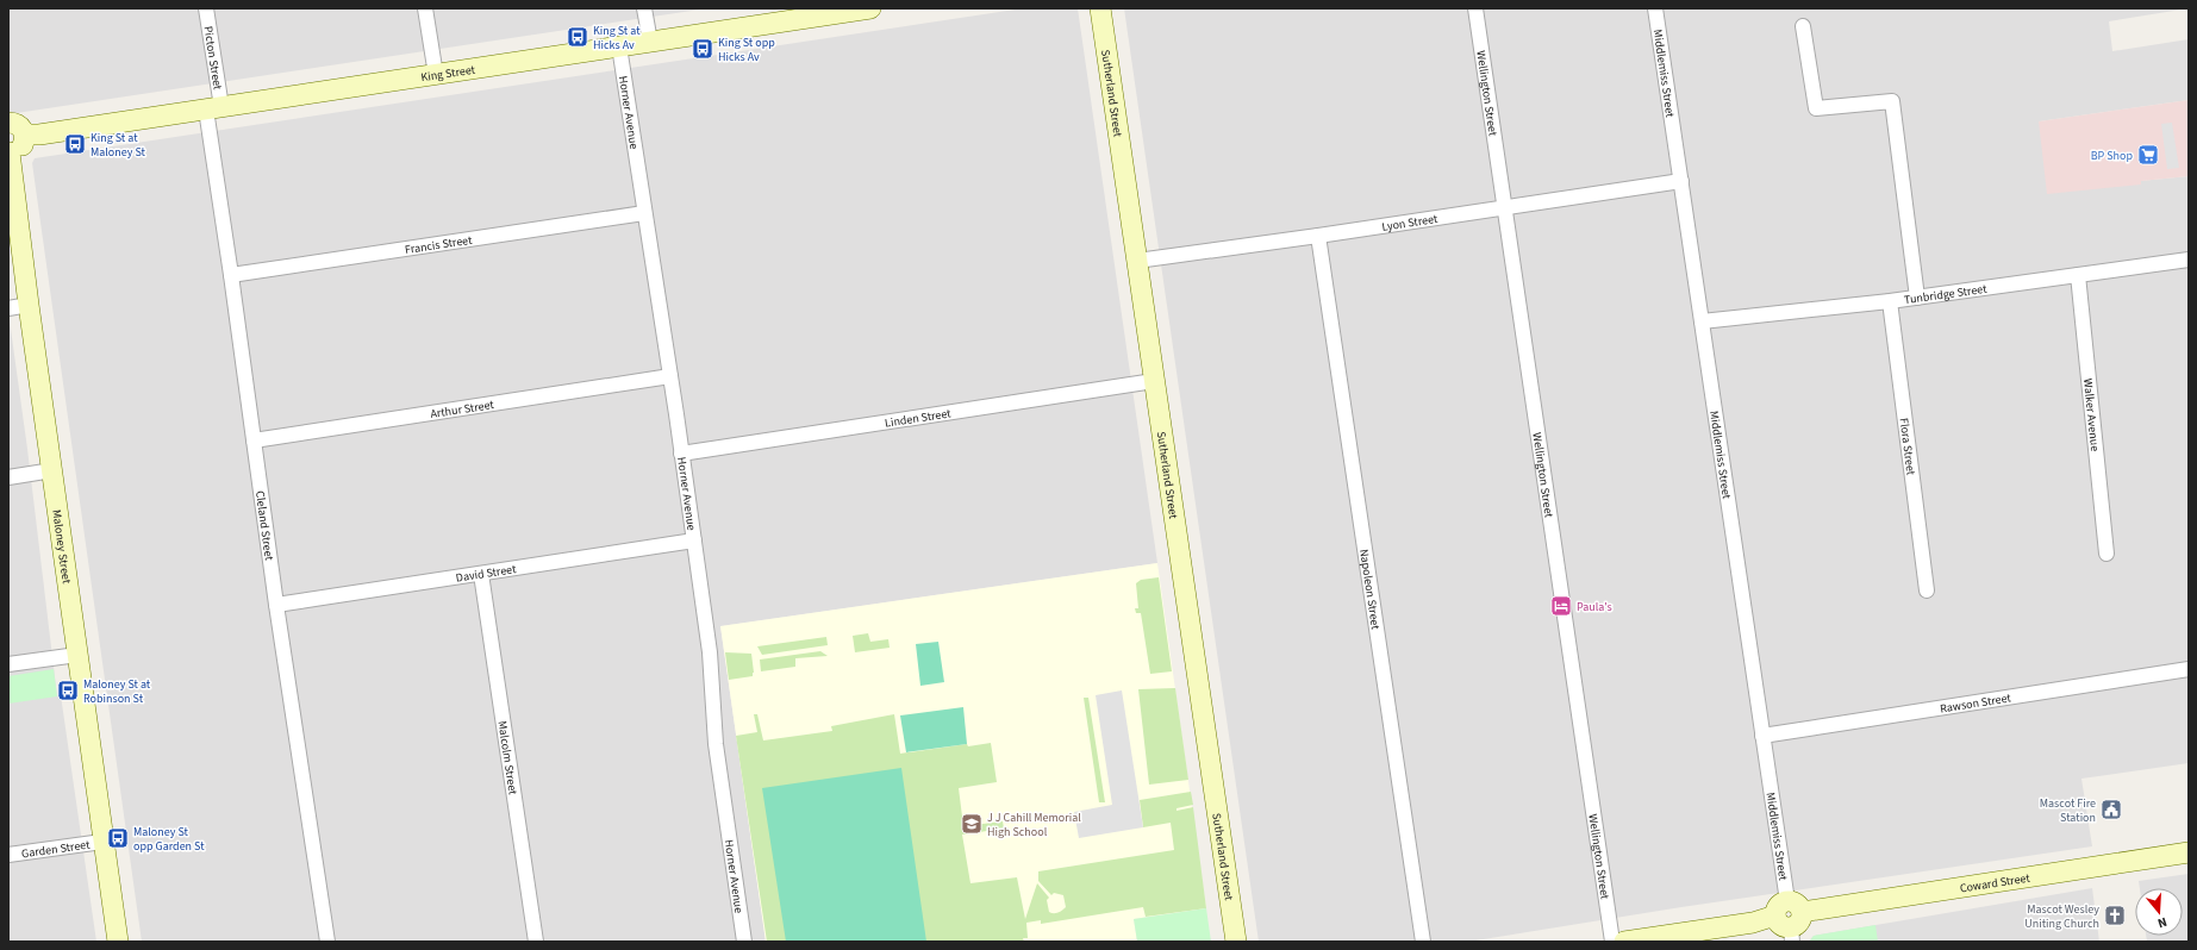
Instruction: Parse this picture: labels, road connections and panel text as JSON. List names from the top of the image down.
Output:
{
  "streets": {
    "main road": [
      "King Street",
      "Sutherland Street",
      "Maloney Street",
      "Coward Street"
    ],
    "street": [
      "Picton Street",
      "Middlemiss Street",
      "Wellington Street",
      "Horner Avenue",
      "Lyon Street",
      "Francis Street",
      "Tunbridge Street",
      "Arthur Street",
      "Walker Avenue",
      "Linden Street",
      "Flora Street",
      "Cleland Street",
      "David Street",
      "Napoleon Street",
      "Rawson Street",
      "Malcolm Street",
      "Garden Street"
    ]
  },
  "crossings": [
    ["Picton Street", "King Street"],
    ["Picton Street", "Cleland Street"],
    ["King Street", "Horner Avenue"],
    ["King Street", "Cleland Street"],
    ["Middlemiss Street", "Lyon Street"],
    ["Middlemiss Street", "Tunbridge Street"],
    ["Middlemiss Street", "Rawson Street"],
    ["Middlemiss Street", "Coward Street"],
    ["Sutherland Street", "Lyon Street"],
    ["Sutherland Street", "Linden Street"],
    ["Wellington Street", "Lyon Street"],
    ["Horner Avenue", "Francis Street"],
    ["Horner Avenue", "Arthur Street"],
    ["Horner Avenue", "Linden Street"],
    ["Horner Avenue", "David Street"],
    ["Lyon Street", "Napoleon Street"],
    ["Francis Street", "Cleland Street"],
    ["Tunbridge Street", "Walker Avenue"],
    ["Tunbridge Street", "Flora Street"],
    ["Arthur Street", "Cleland Street"],
    ["Cleland Street", "David Street"],
    ["Maloney Street", "Garden Street"],
    ["David Street", "Malcolm Street"]
  ],
  "places": {
    "bus stop": [
      "King St at Hicks Av",
      "King St opp Hicks Av",
      "King St at Maloney St",
      "Maloney St at Robinson St",
      "Maloney St opp Garden St"
    ],
    "supermarket": ["BP Shop"],
    "hotel": ["Paula's"],
    "public building": ["Mascot Fire Station"],
    "school or university": ["J J Cahill Memorial High School"],
    "church": ["Mascot Wesley Uniting Church"]
  },
  "north": "bottom"
}
